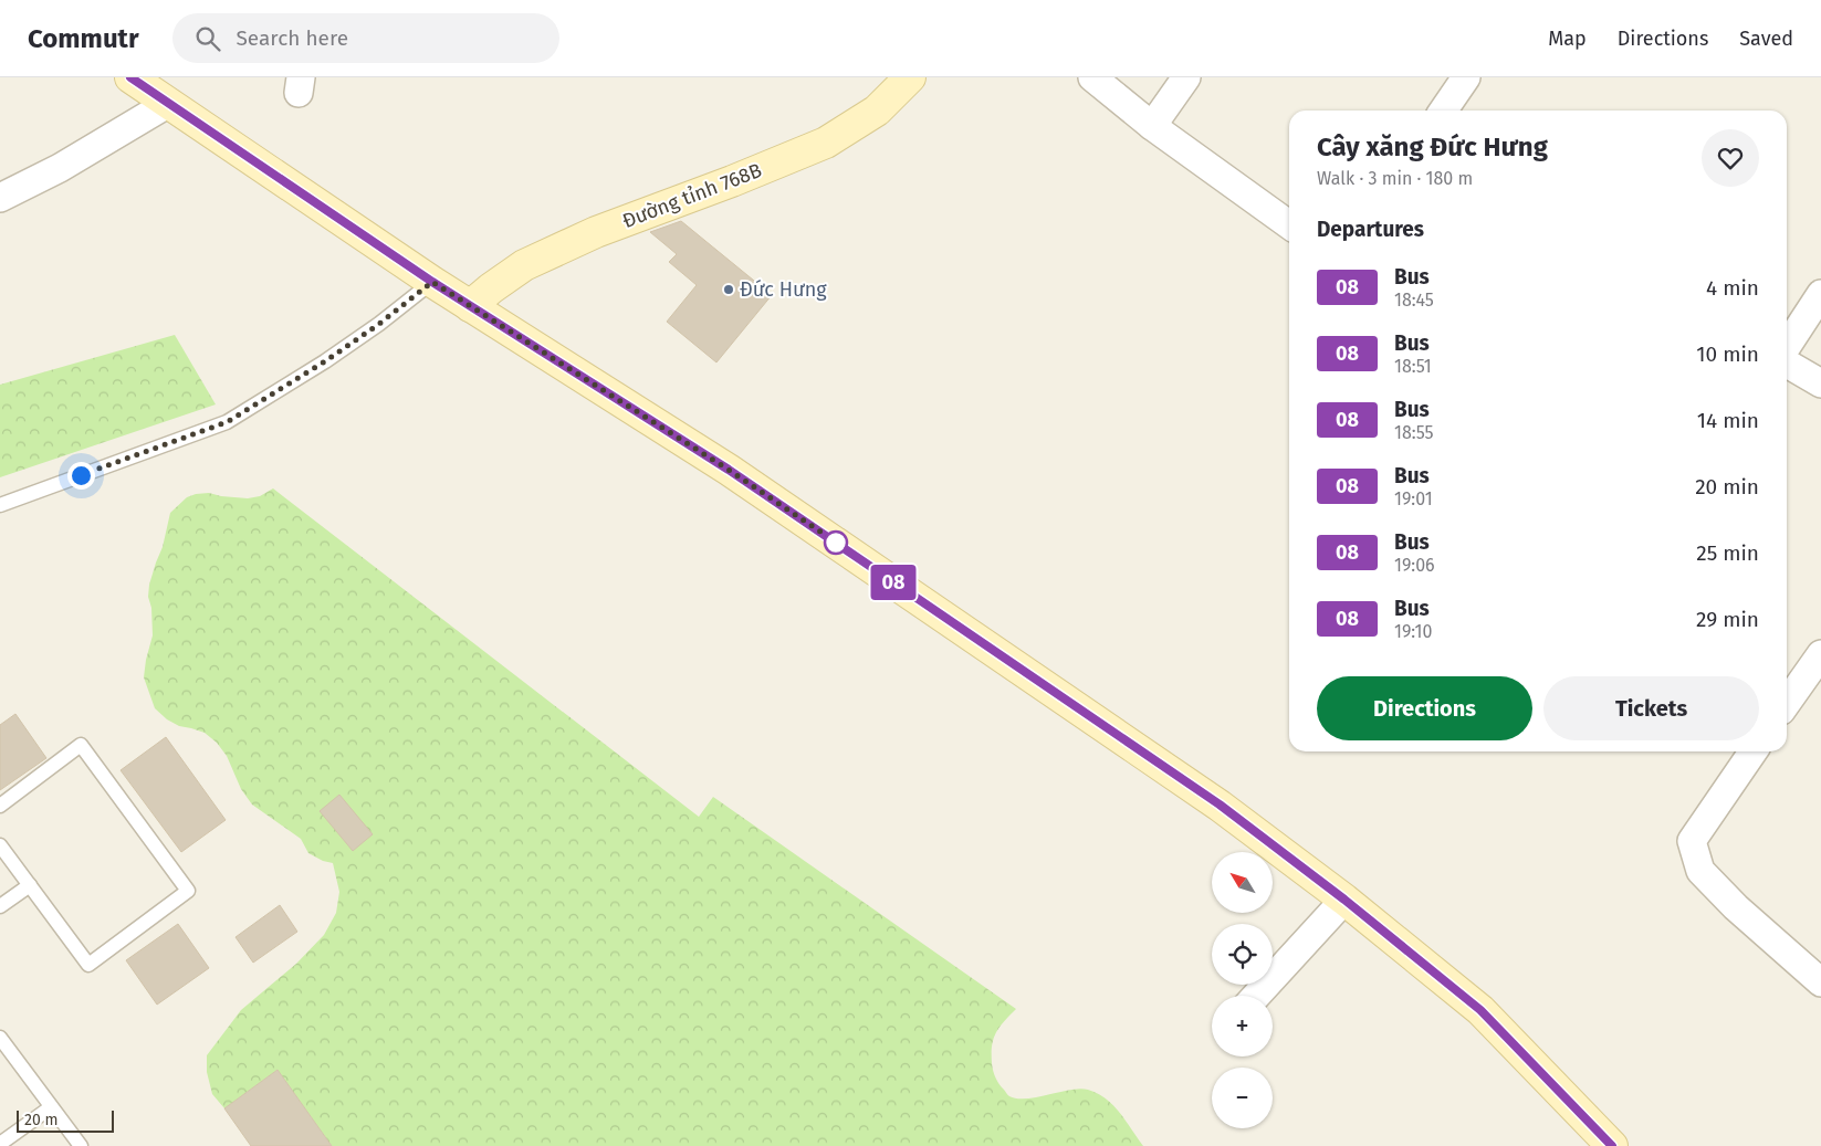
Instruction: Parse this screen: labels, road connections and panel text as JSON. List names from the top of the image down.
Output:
{
  "streets": {
    "main road": ["Đường tỉnh 768B"]
  },
  "places": ["Đức Hưng"],
  "lines": ["bus line 08"],
  "scale_bar": "20 m",
  "north": "top left",
  "page": {
    "header": "Commutr",
    "search": "Search here",
    "nav": ["Map", "Directions", "Saved"],
    "on_map": "08",
    "heading": [
      ["Cây xăng Đức Hưng", "Walk · 3 min · 180 m"],
      "Departures"
    ],
    "list": [
      {
        "mark": "08",
        "name": "Bus",
        "note": "18:45",
        "value": "4 min"
      },
      {
        "mark": "08",
        "name": "Bus",
        "note": "18:51",
        "value": "10 min"
      },
      {
        "mark": "08",
        "name": "Bus",
        "note": "18:55",
        "value": "14 min"
      },
      {
        "mark": "08",
        "name": "Bus",
        "note": "19:01",
        "value": "20 min"
      },
      {
        "mark": "08",
        "name": "Bus",
        "note": "19:06",
        "value": "25 min"
      },
      {
        "mark": "08",
        "name": "Bus",
        "note": "19:10",
        "value": "29 min"
      }
    ],
    "buttons": ["Directions", "Tickets"],
    "map_buttons": ["+", "−"],
    "scale": "20 m"
  }
}
